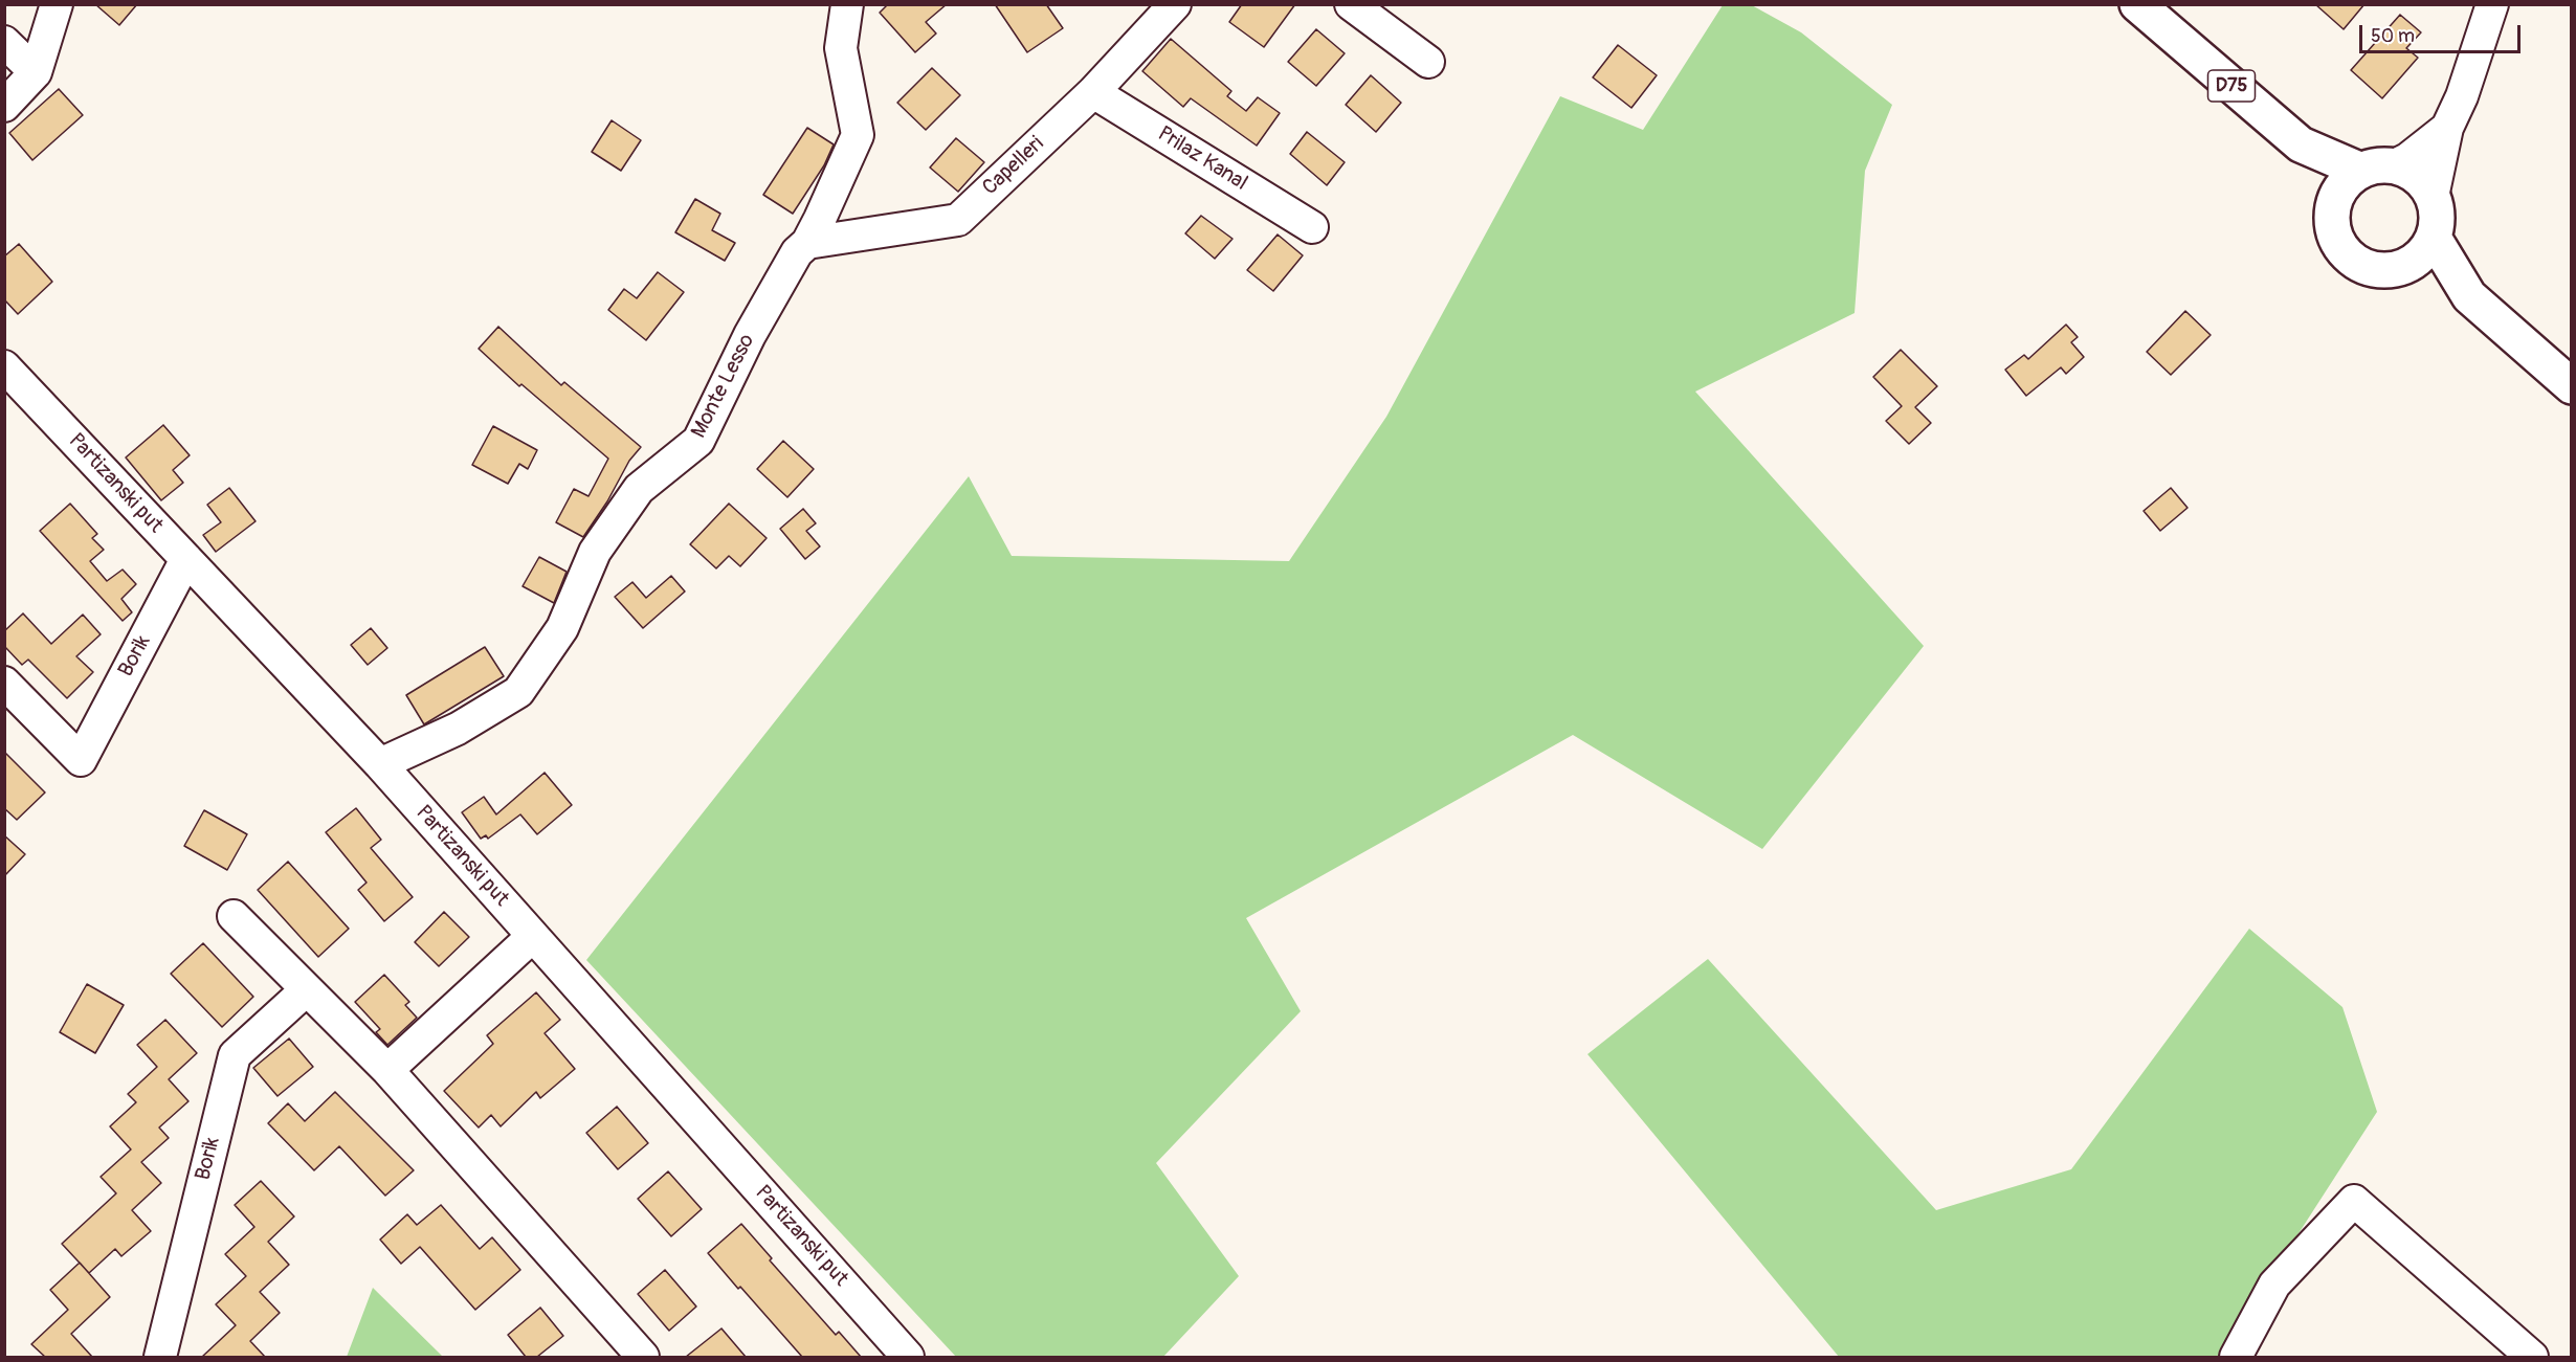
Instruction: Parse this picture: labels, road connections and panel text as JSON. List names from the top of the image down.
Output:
{
  "streets": {
    "main road": ["D75"],
    "street": [
      "Prilaz Kanal",
      "Capelleri",
      "Monte Lesso",
      "Partizanski put",
      "Borik"
    ]
  },
  "crossings": [
    ["Prilaz Kanal", "Capelleri"],
    ["Capelleri", "Monte Lesso"],
    ["Monte Lesso", "Partizanski put"],
    ["Partizanski put", "Borik"]
  ],
  "scale_bar": "50 m"
}
